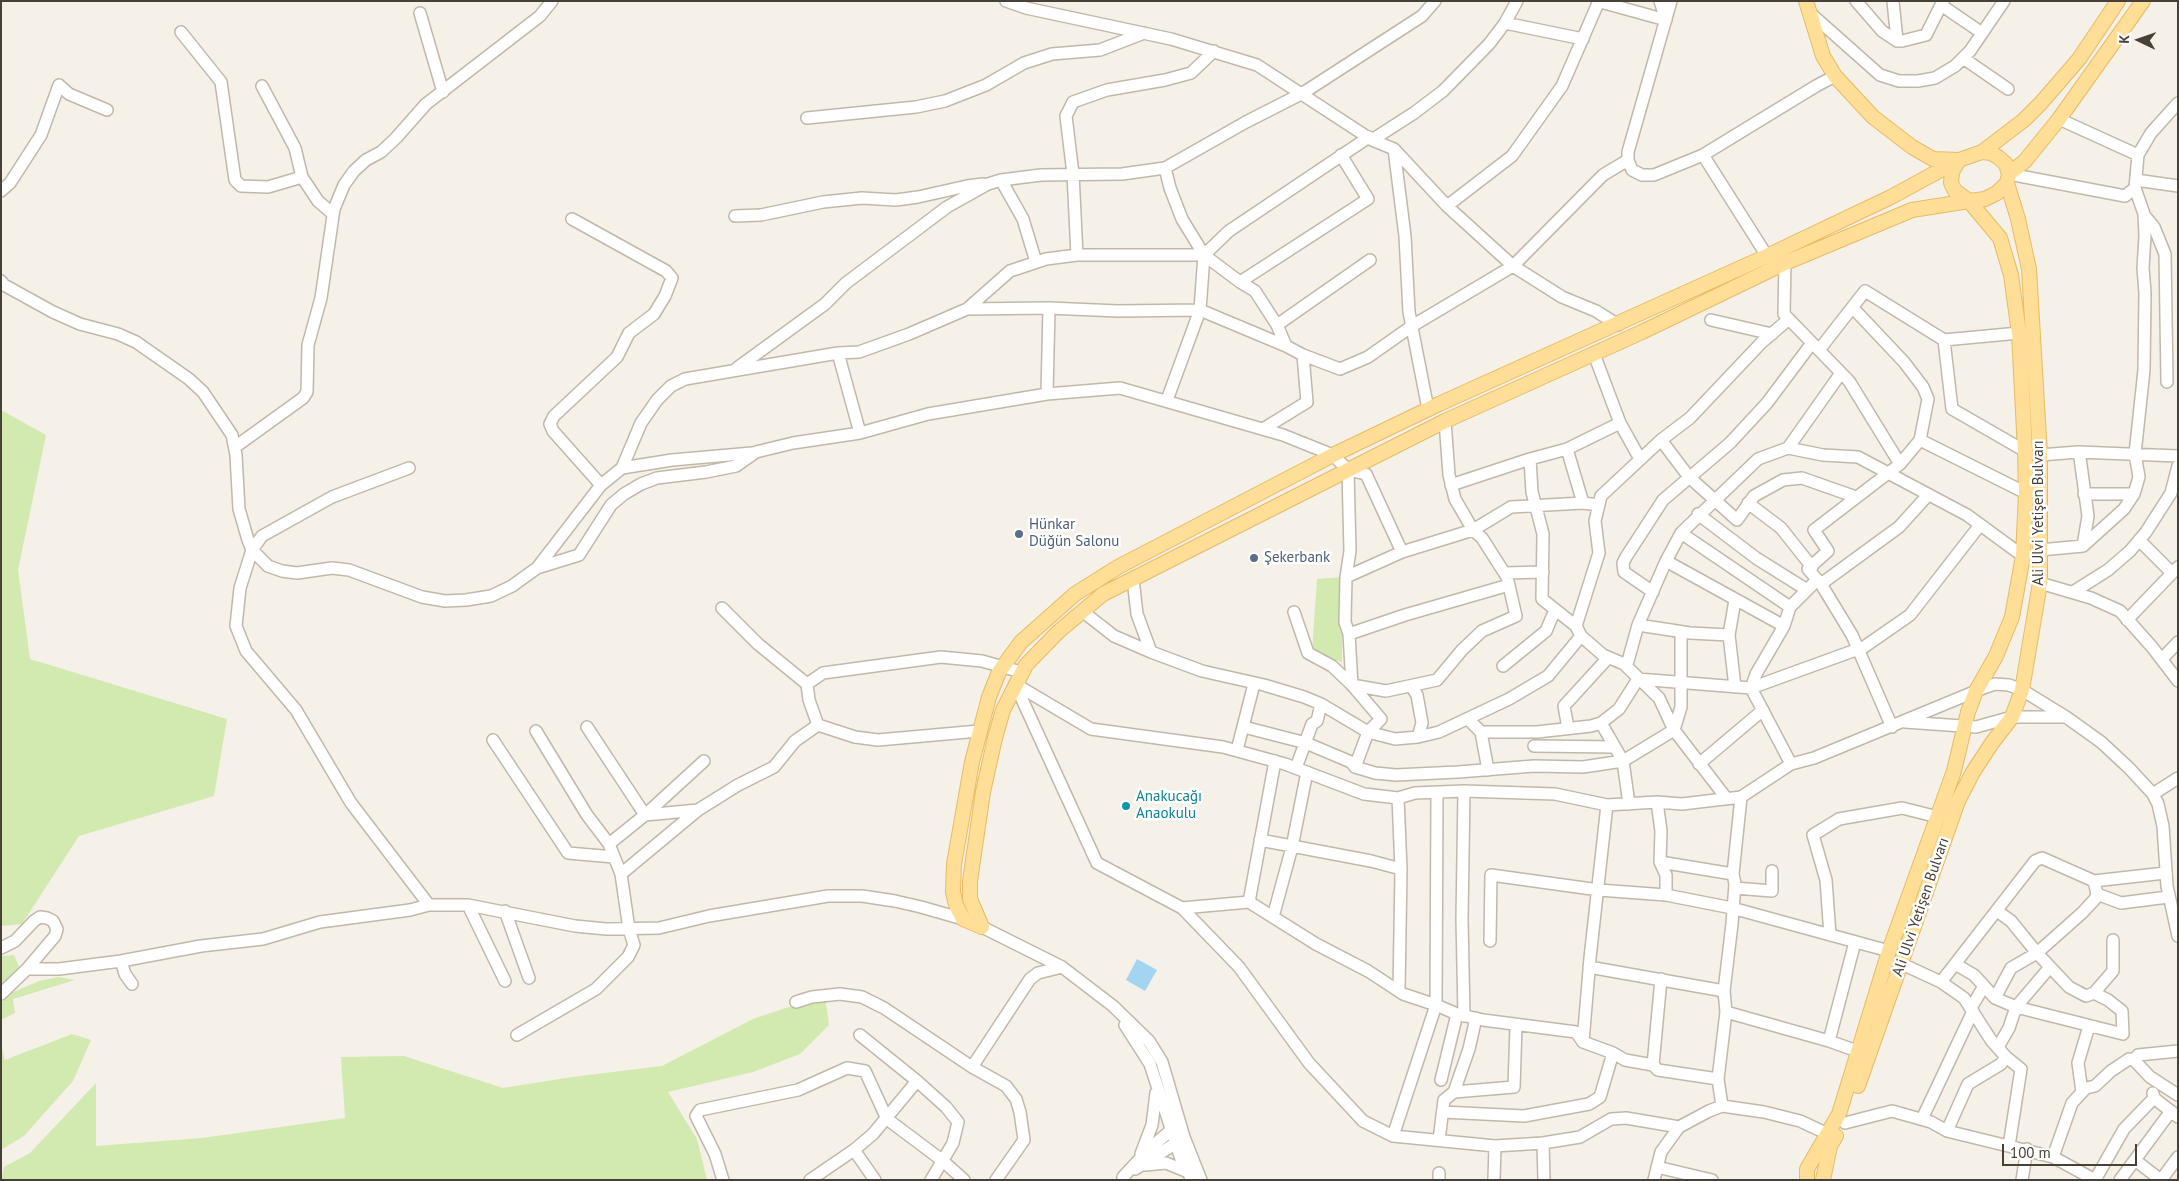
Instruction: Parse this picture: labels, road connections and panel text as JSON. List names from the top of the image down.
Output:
{
  "streets": {
    "main road": ["Ali Ulvi Yetişen Bulvarı"]
  },
  "places": ["Hünkar Düğün Salonu", "Şekerbank", "Anakucağı Anaokulu"],
  "scale_bar": "100 m",
  "north": "left"
}
